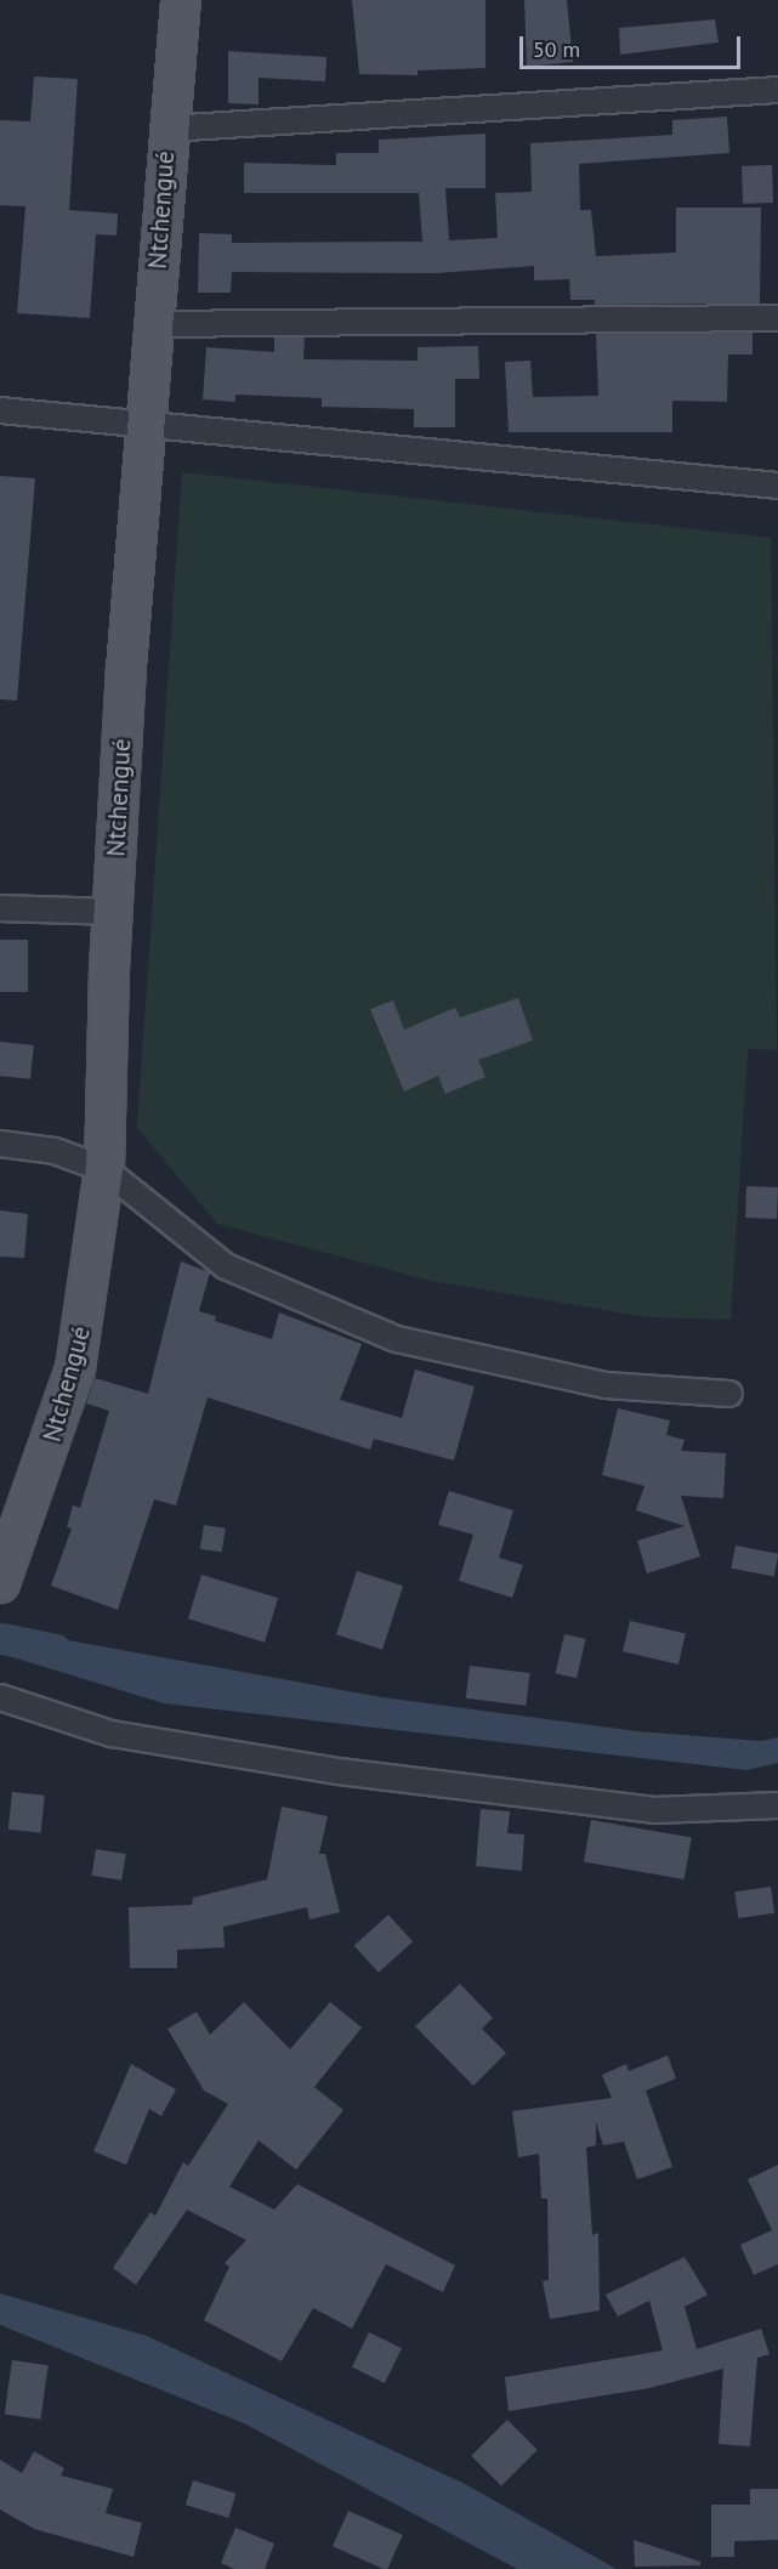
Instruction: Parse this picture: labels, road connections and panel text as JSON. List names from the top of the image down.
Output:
{
  "streets": {
    "main road": ["Ntchengué"]
  },
  "scale_bar": "50 m"
}
